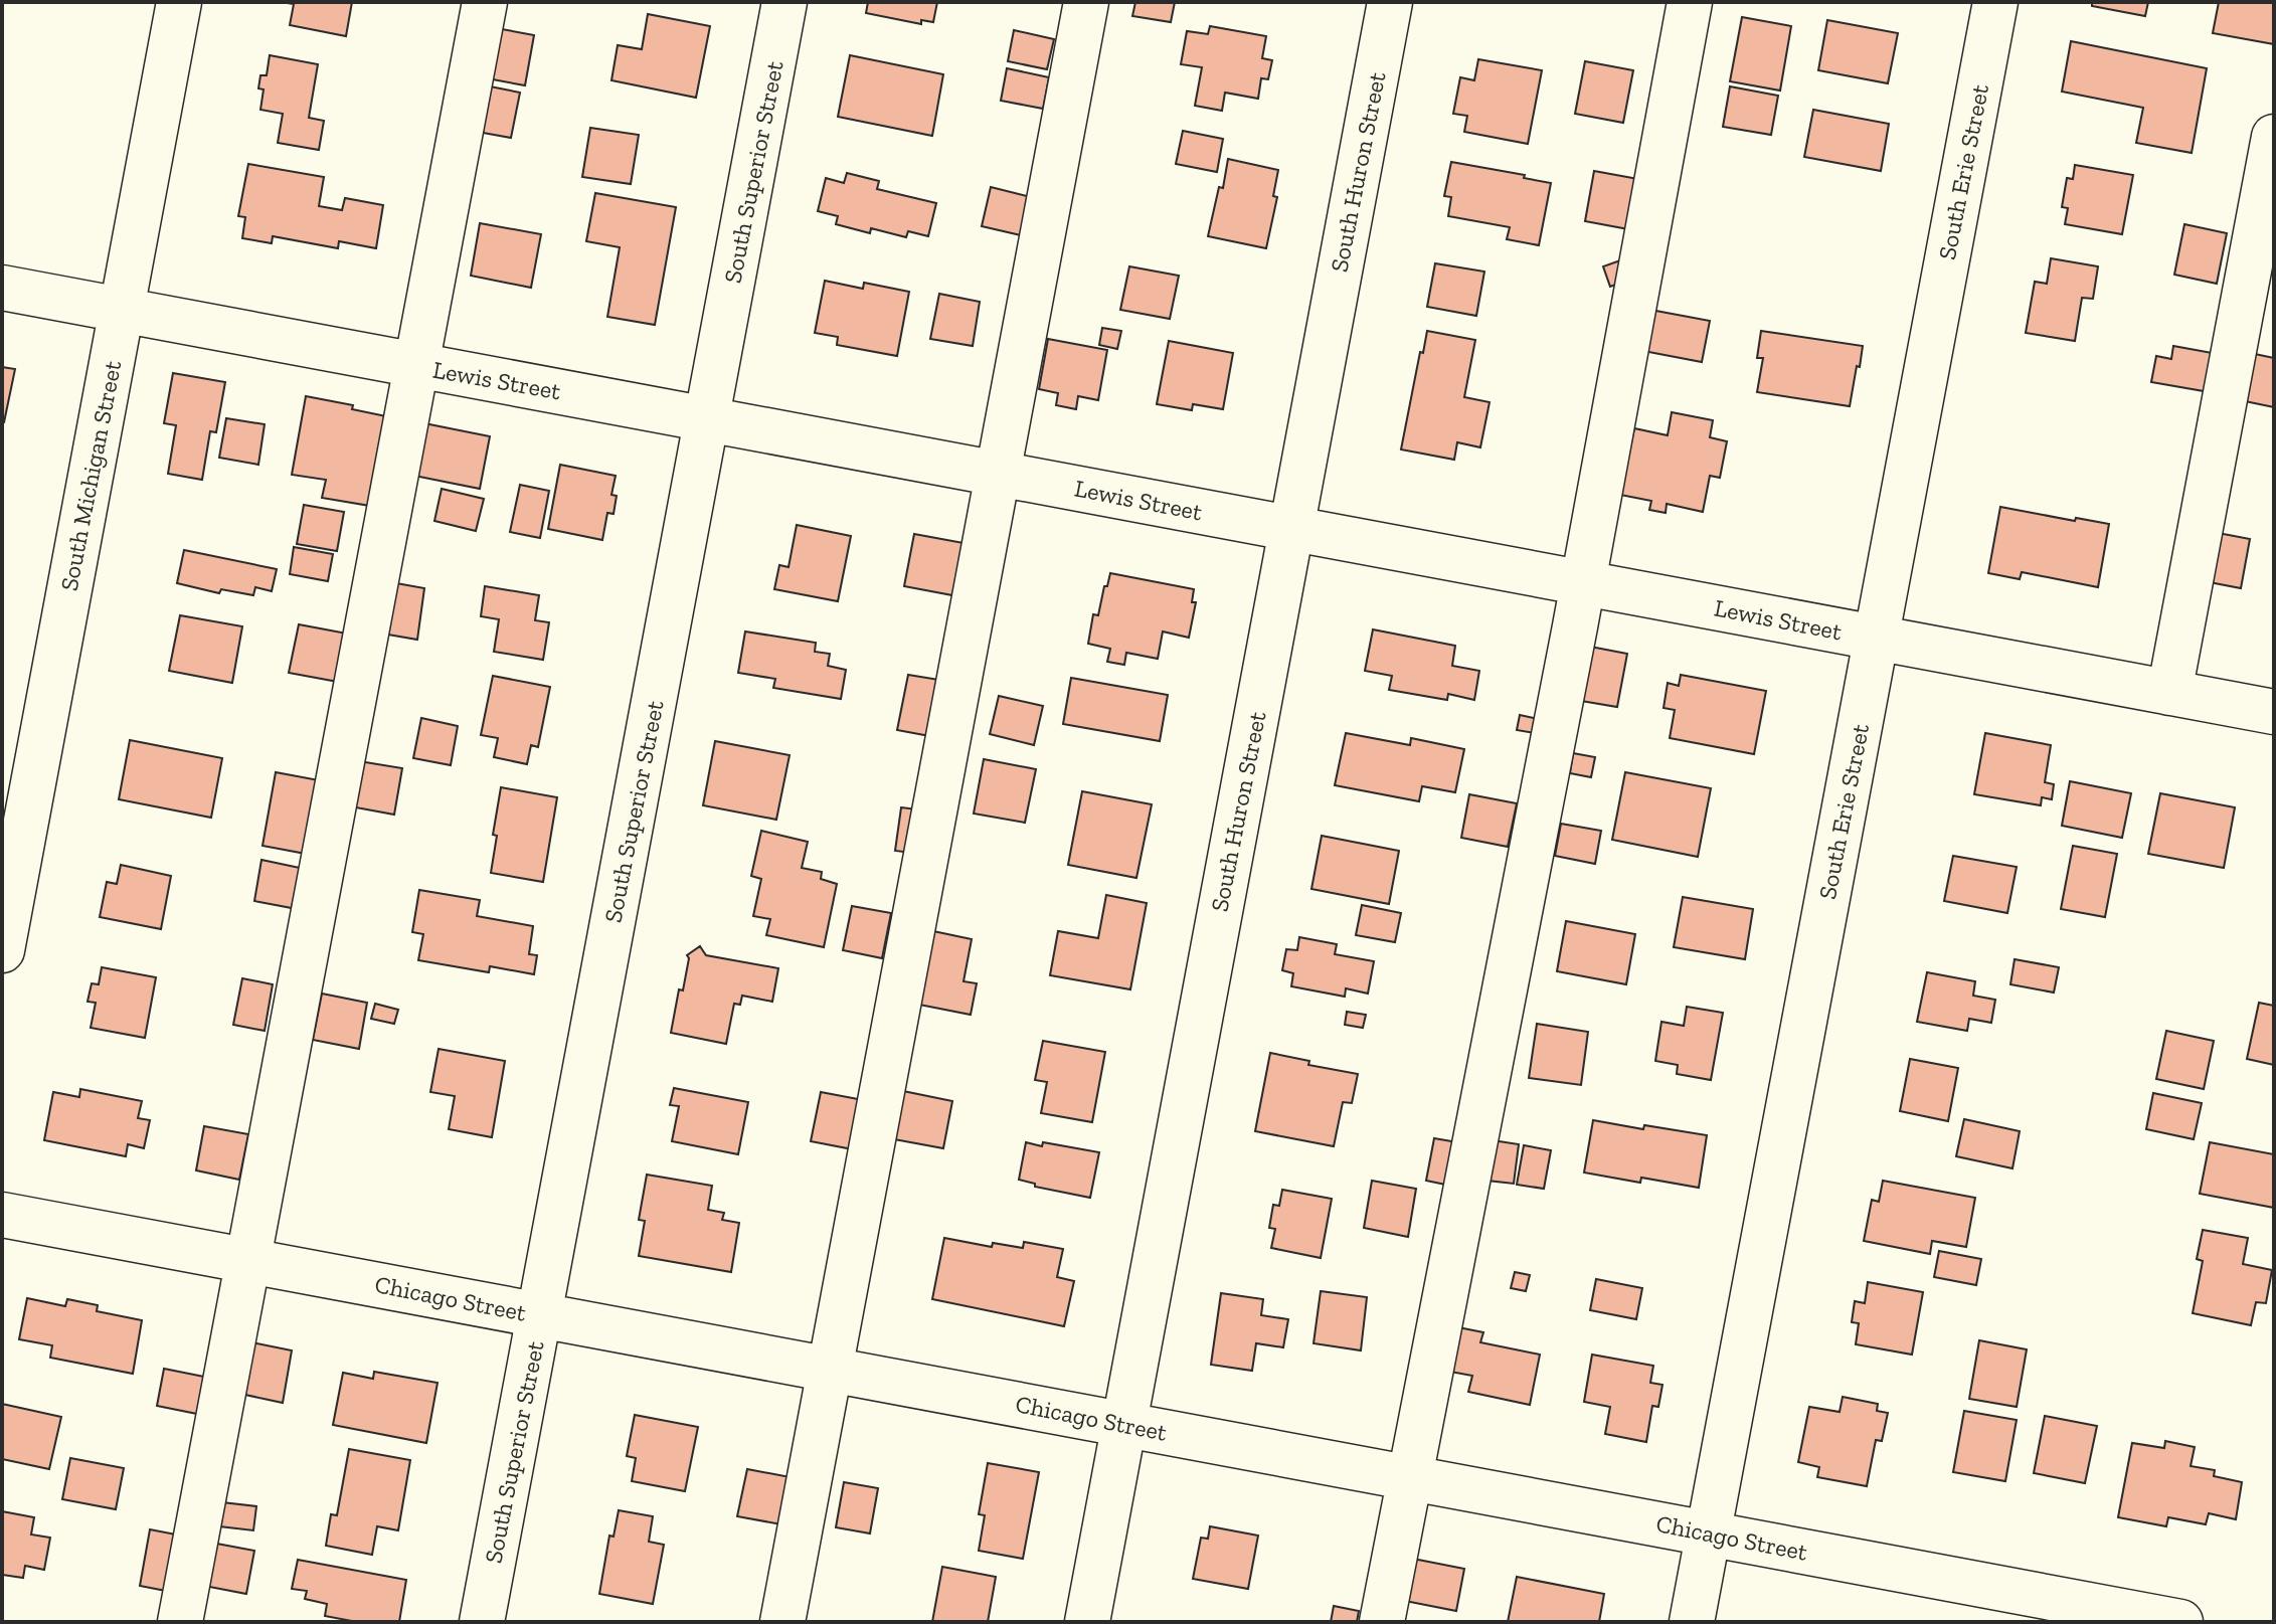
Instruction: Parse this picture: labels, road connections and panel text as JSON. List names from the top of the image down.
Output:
{
  "streets": {
    "street": [
      "South Superior Street",
      "South Huron Street",
      "South Erie Street",
      "Lewis Street",
      "South Michigan Street",
      "Chicago Street"
    ]
  },
  "crossings": [
    ["South Superior Street", "Lewis Street"],
    ["South Superior Street", "Chicago Street"],
    ["South Huron Street", "Lewis Street"],
    ["South Huron Street", "Chicago Street"],
    ["South Erie Street", "Lewis Street"],
    ["South Erie Street", "Chicago Street"],
    ["Lewis Street", "South Michigan Street"]
  ]
}
